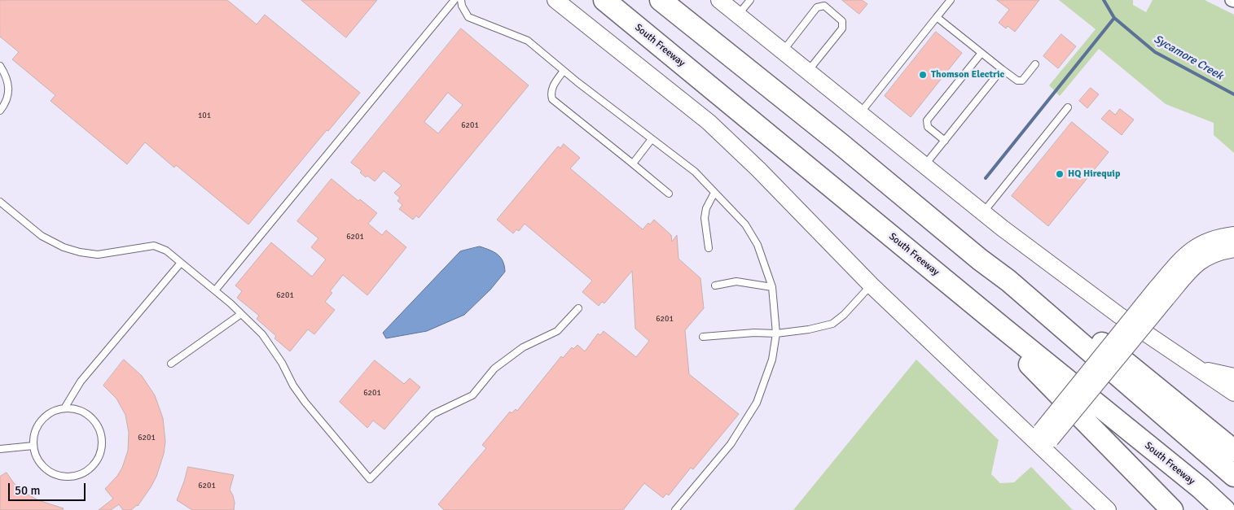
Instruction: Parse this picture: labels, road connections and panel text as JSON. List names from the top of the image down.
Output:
{
  "streets": {
    "highway": ["South Freeway"]
  },
  "water": ["Sycamore Creek"],
  "places": ["Thomson Electric", "HQ Hirequip"],
  "house_numbers": [
    "101",
    "6201",
    "6201",
    "6201",
    "6201",
    "6201",
    "6201",
    "6201"
  ],
  "scale_bar": "50 m"
}
